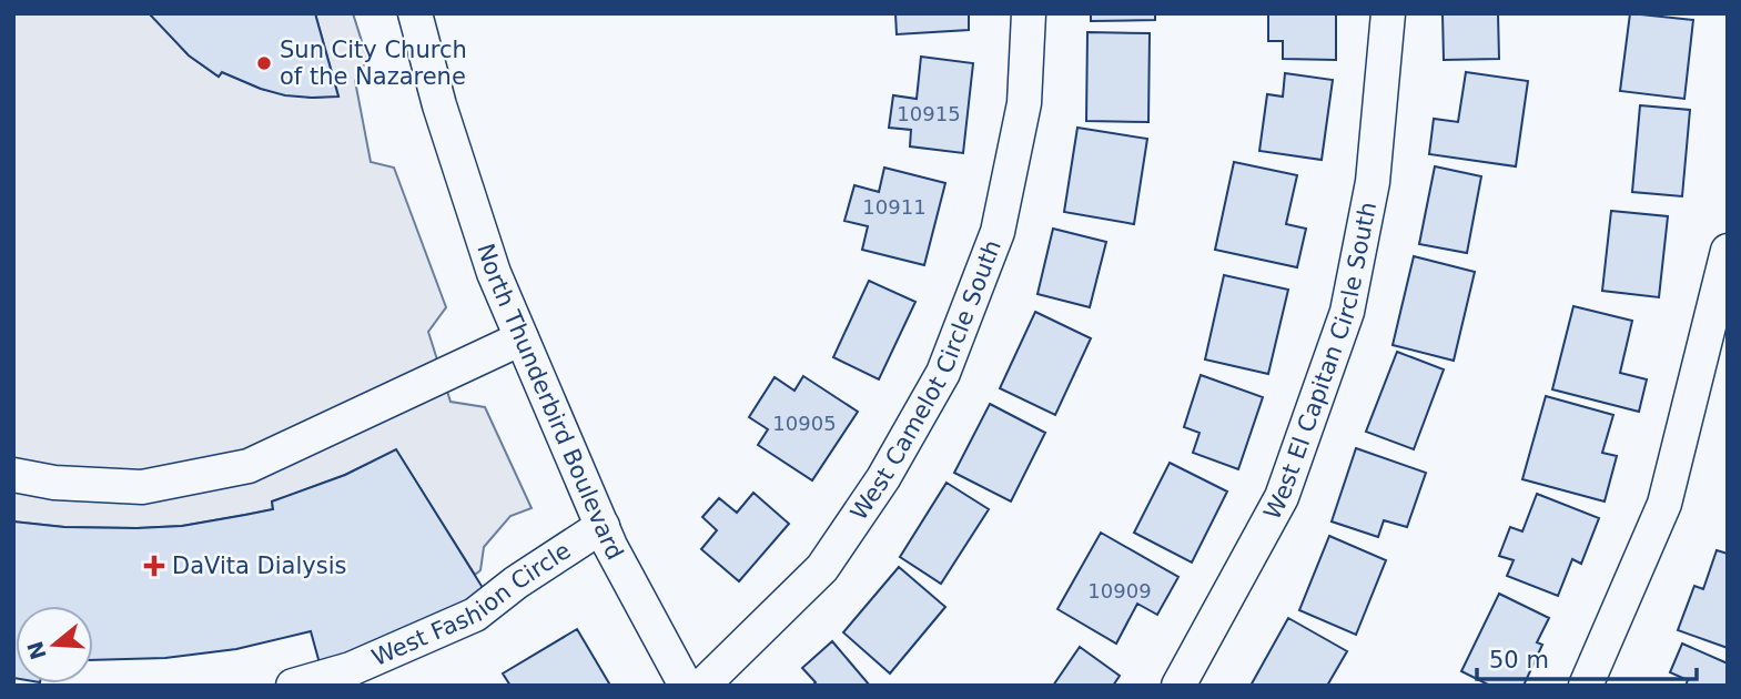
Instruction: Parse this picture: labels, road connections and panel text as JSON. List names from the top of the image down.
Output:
{
  "streets": {
    "street": [
      "West El Capitan Circle South",
      "West Camelot Circle South",
      "North Thunderbird Boulevard",
      "West Fashion Circle"
    ]
  },
  "crossings": [
    ["North Thunderbird Boulevard", "West Fashion Circle"]
  ],
  "places": {
    "other": ["Sun City Church of the Nazarene"],
    "health": ["DaVita Dialysis"]
  },
  "house_numbers": [
    "10915",
    "10911",
    "10905",
    "10909"
  ],
  "scale_bar": "50 m",
  "north": "left"
}
